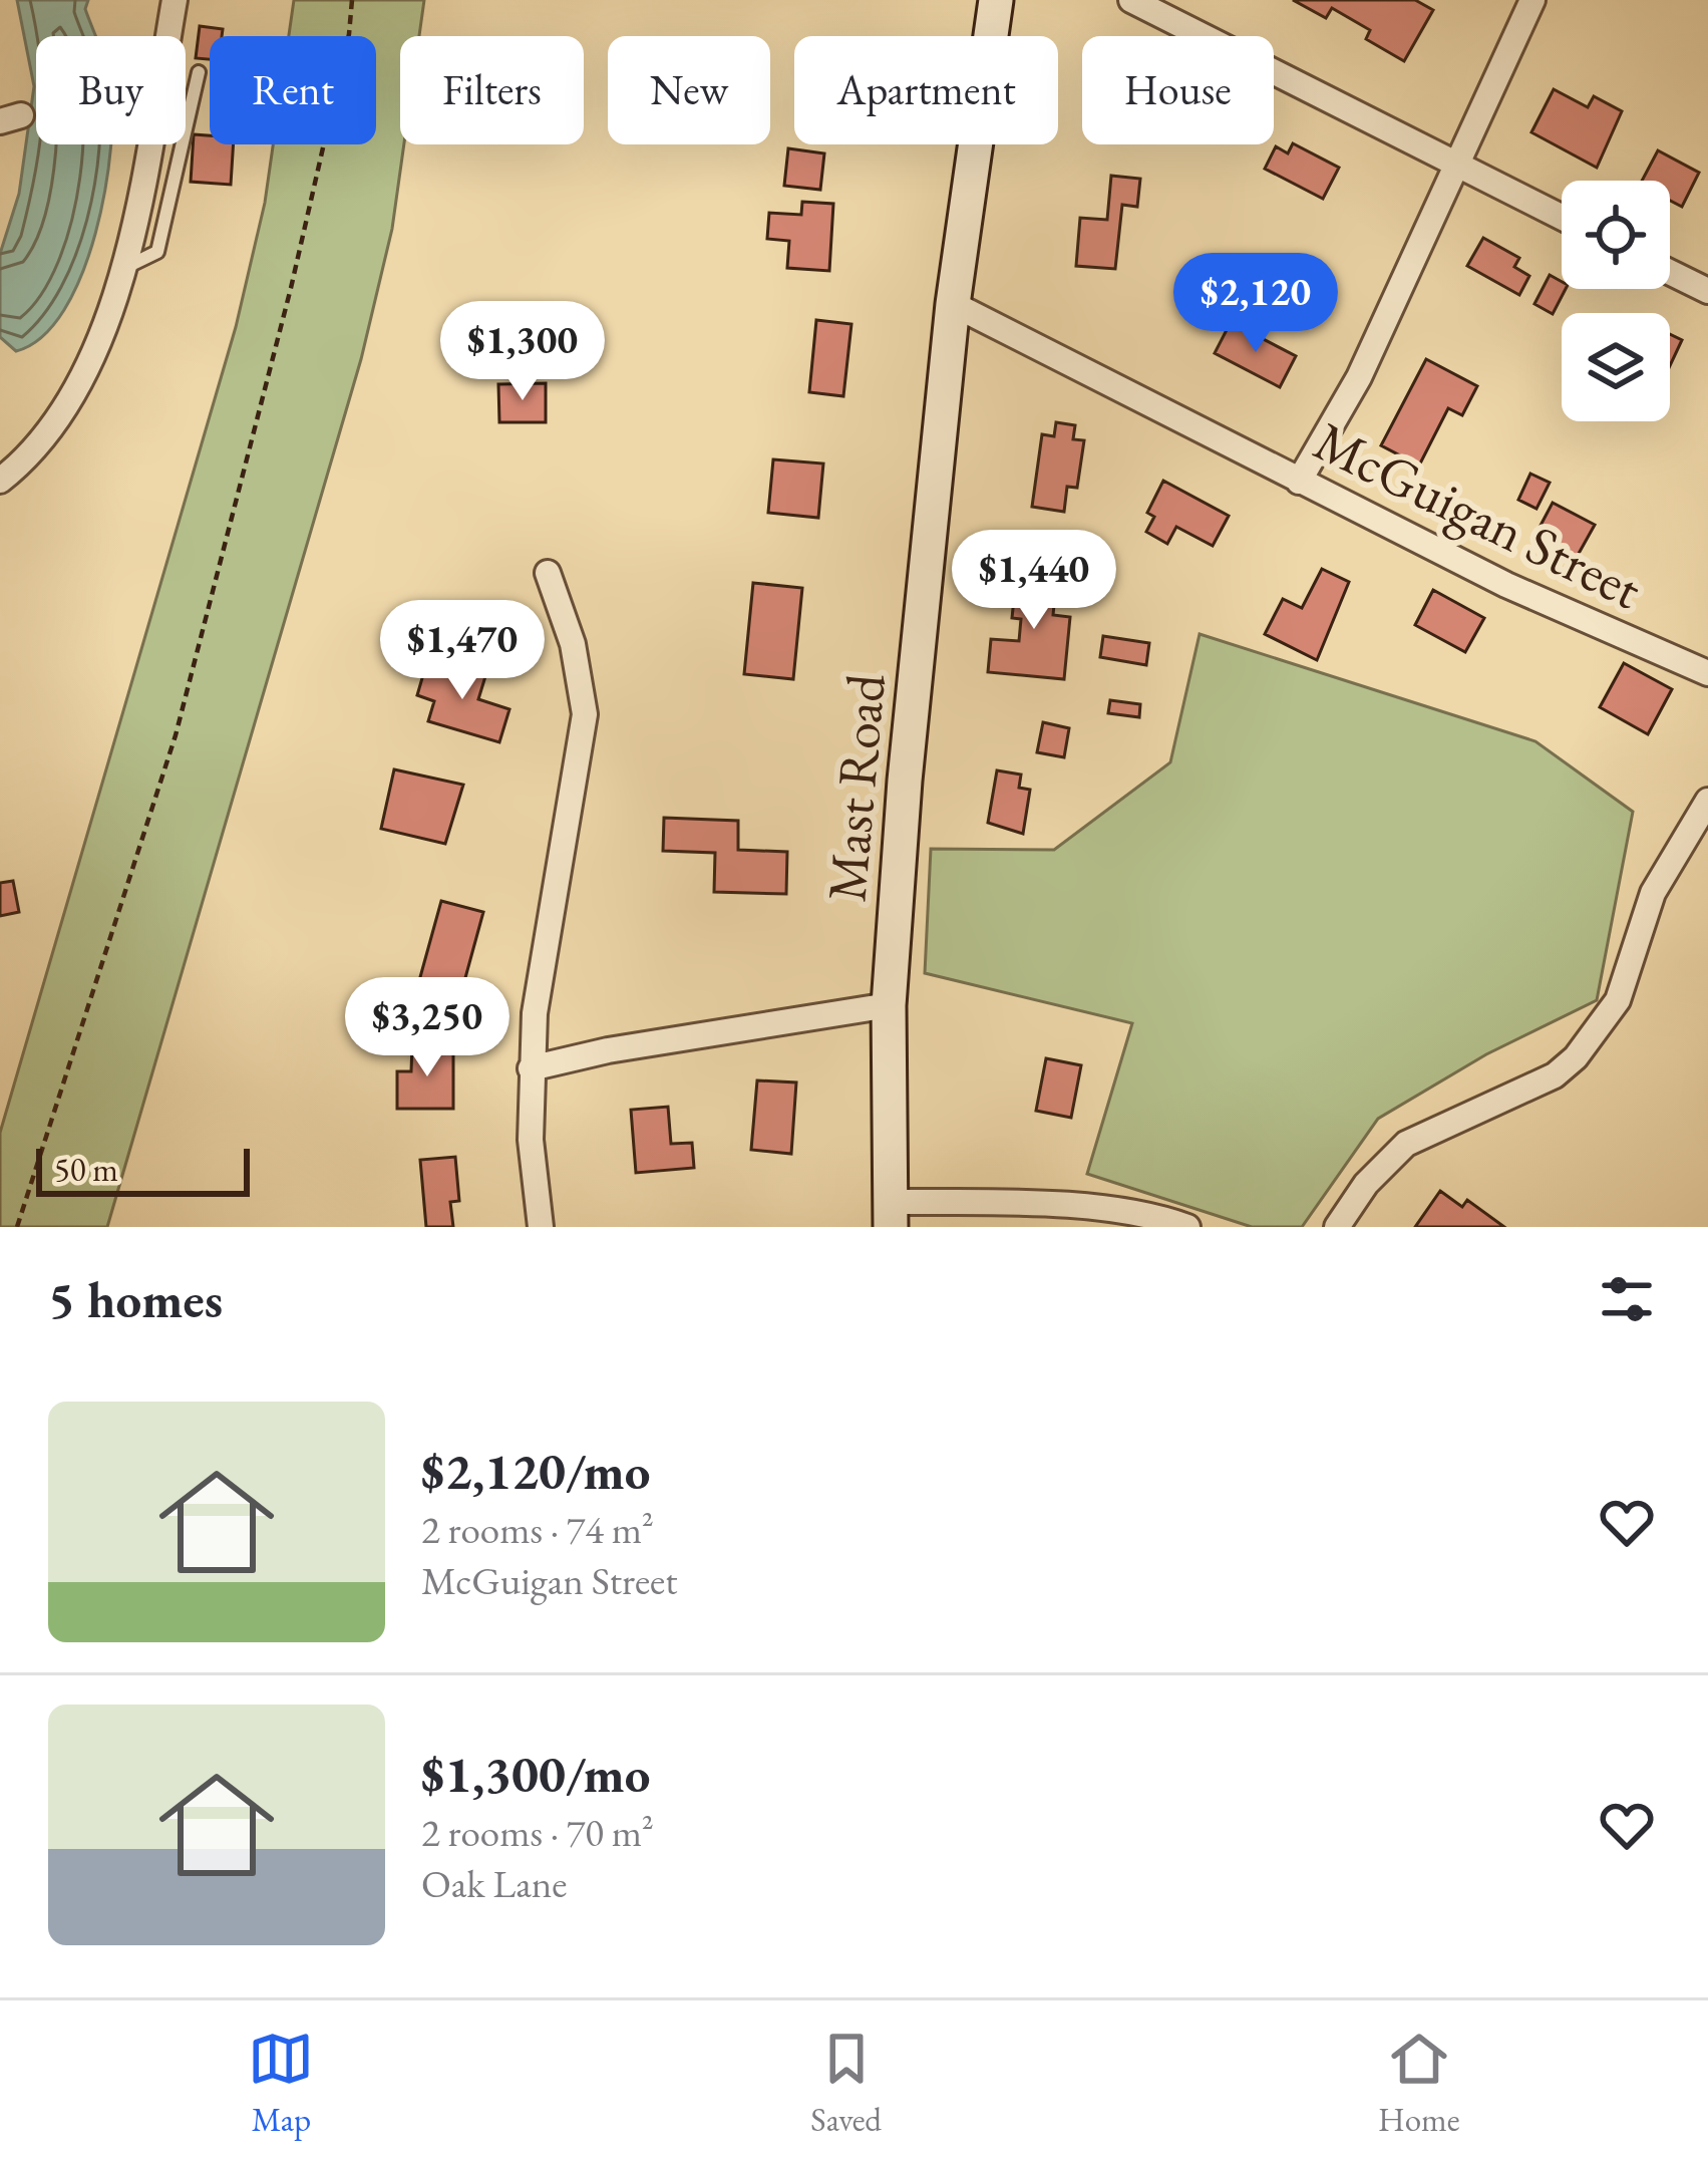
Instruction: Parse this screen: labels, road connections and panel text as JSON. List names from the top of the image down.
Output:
{
  "streets": {
    "main road": ["Mast Road"],
    "street": ["McGuigan Street"]
  },
  "crossings": [
    ["McGuigan Street", "Mast Road"]
  ],
  "scale_bar": "50 m",
  "page": {
    "chip": [
      "Buy",
      "Rent",
      "Filters",
      "New",
      "Apartment",
      "House"
    ],
    "price": [
      "$2,120",
      "$1,300",
      "$1,440",
      "$1,470",
      "$3,250"
    ],
    "scale": "50 m",
    "heading": "5 homes",
    "list": [
      {
        "name": "$2,120/mo",
        "note": "2 rooms · 74 m² · McGuigan Street"
      },
      {
        "name": "$1,300/mo",
        "note": "2 rooms · 70 m² · Oak Lane"
      }
    ],
    "tabs": ["Map", "Saved", "Home"]
  }
}
